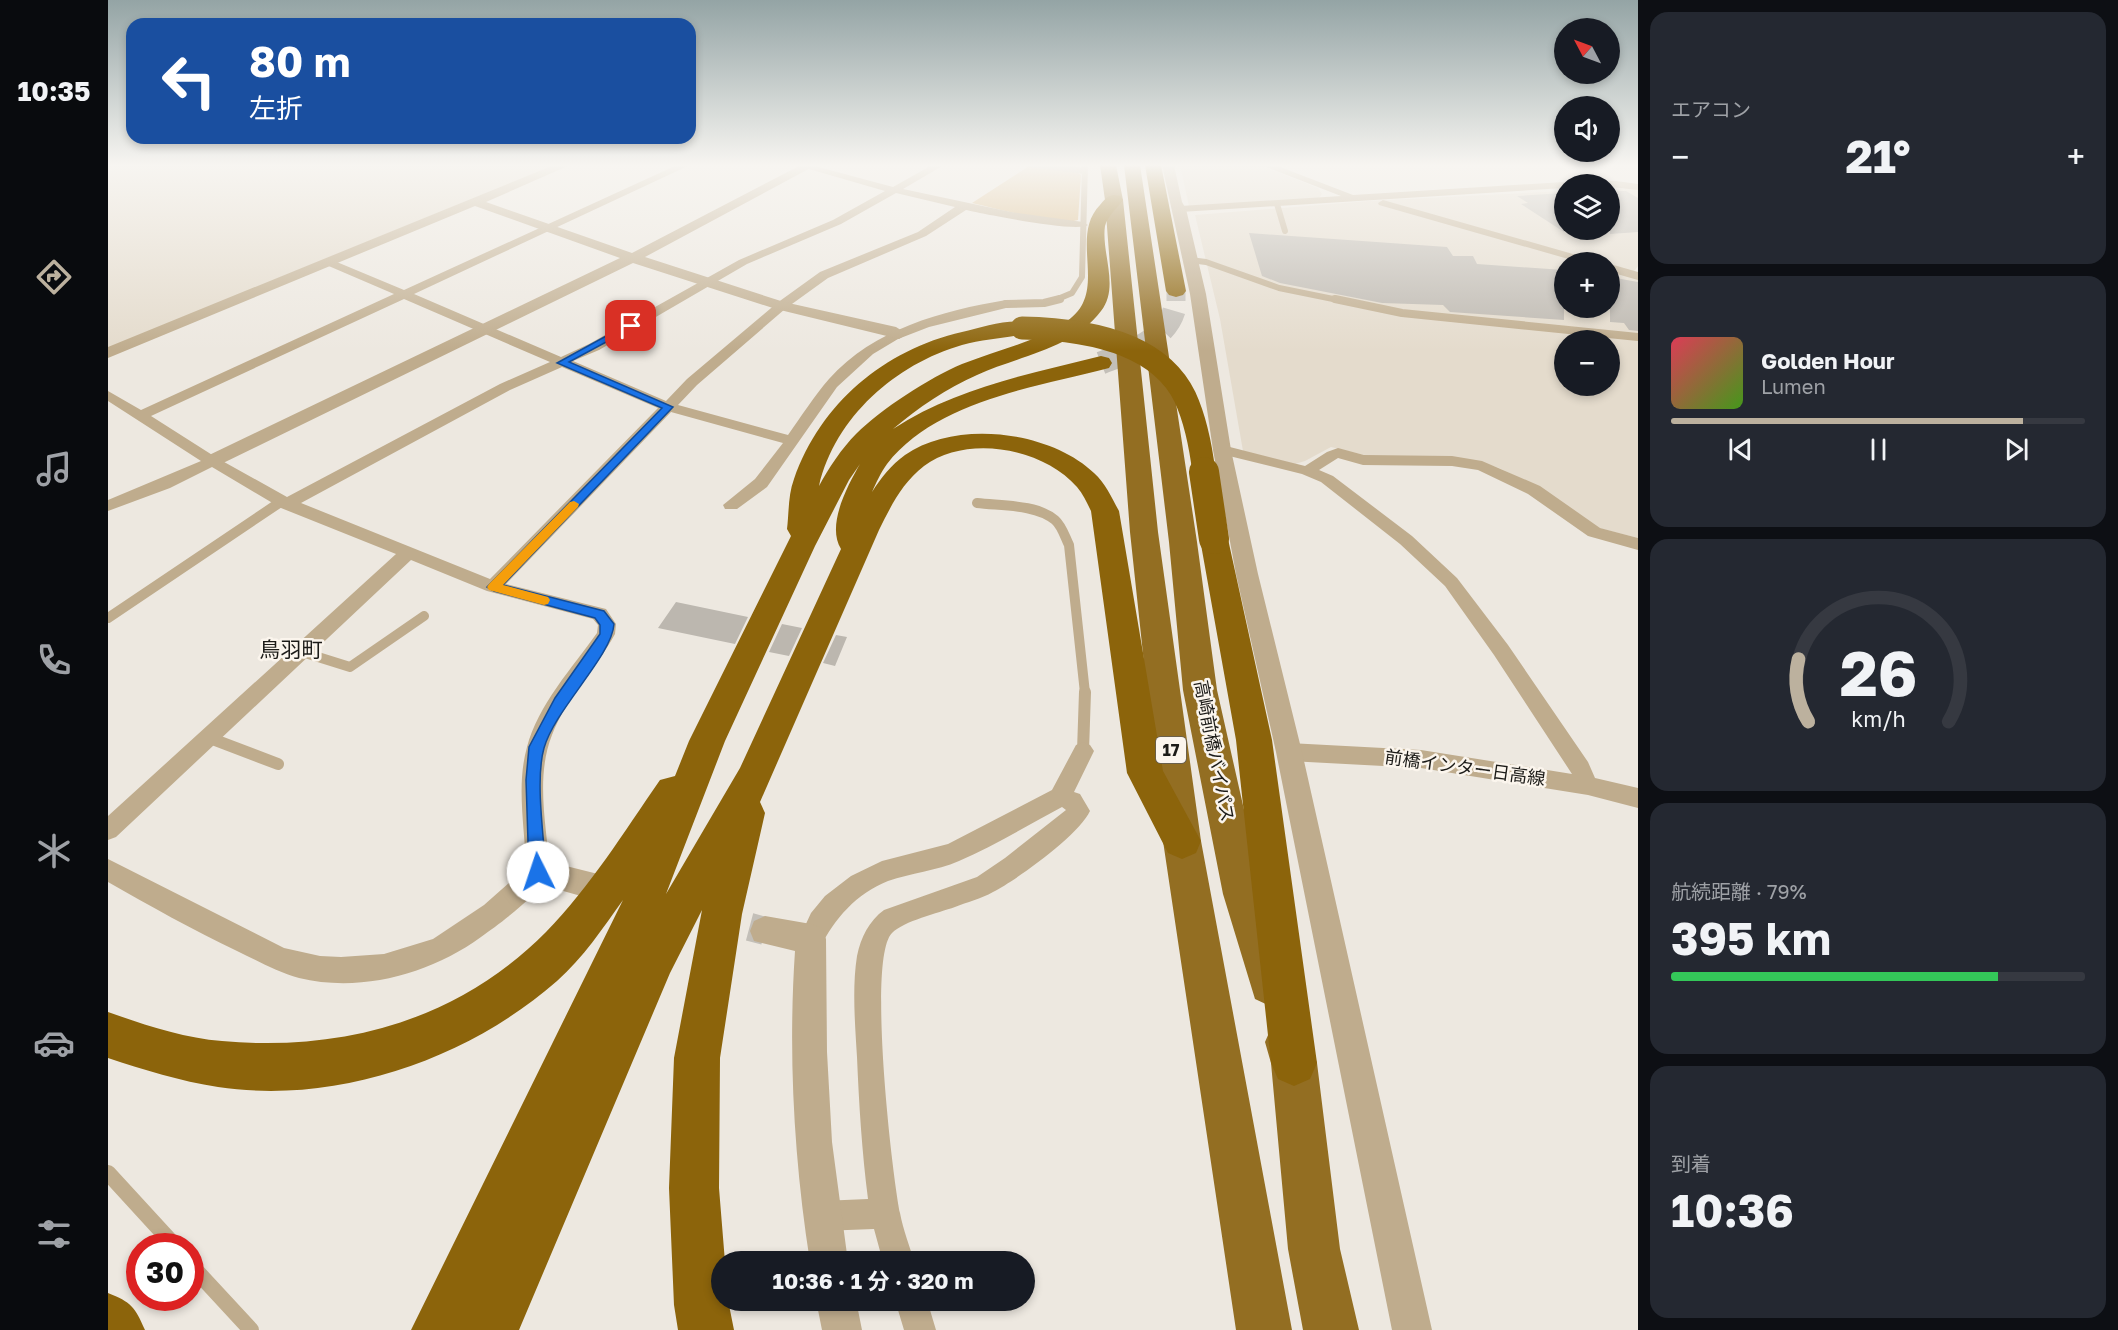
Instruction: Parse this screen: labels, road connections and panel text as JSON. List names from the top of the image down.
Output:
{
  "streets": {
    "highway": ["17", "高崎前橋バイパス"],
    "street": ["前橋インター日高線"]
  },
  "districts": ["鳥羽町"],
  "north": "top left",
  "page": {
    "tabs": "10:35",
    "tile": [
      "エアコン",
      ["航続距離 · 79%", "395 km"],
      ["到着", "10:36"]
    ],
    "map_buttons": ["+", "−"],
    "turn": ["80 m", "左折"],
    "heat": ["−", "21°", "+"],
    "song": ["Golden Hour", "Lumen"],
    "limit": "30",
    "trip": "10:36 · 1 分 · 320 m",
    "gauge": ["26", "km/h"]
  }
}
